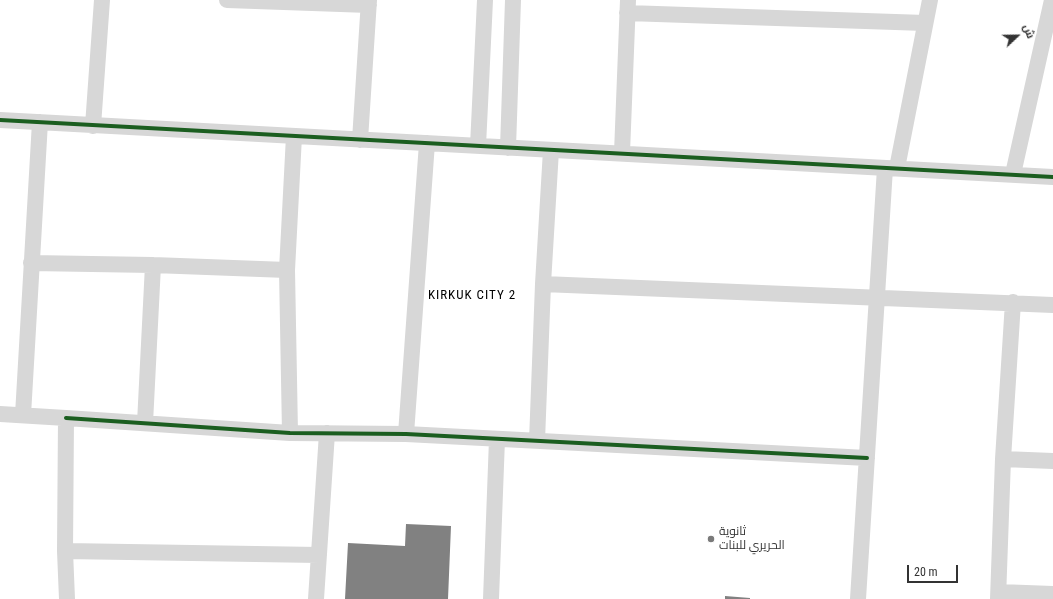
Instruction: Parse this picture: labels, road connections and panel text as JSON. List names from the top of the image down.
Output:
{
  "districts": ["KIRKUK CITY 2"],
  "places": ["ثانوية الحريري للبنات"],
  "scale_bar": "20 m",
  "north": "right"
}
